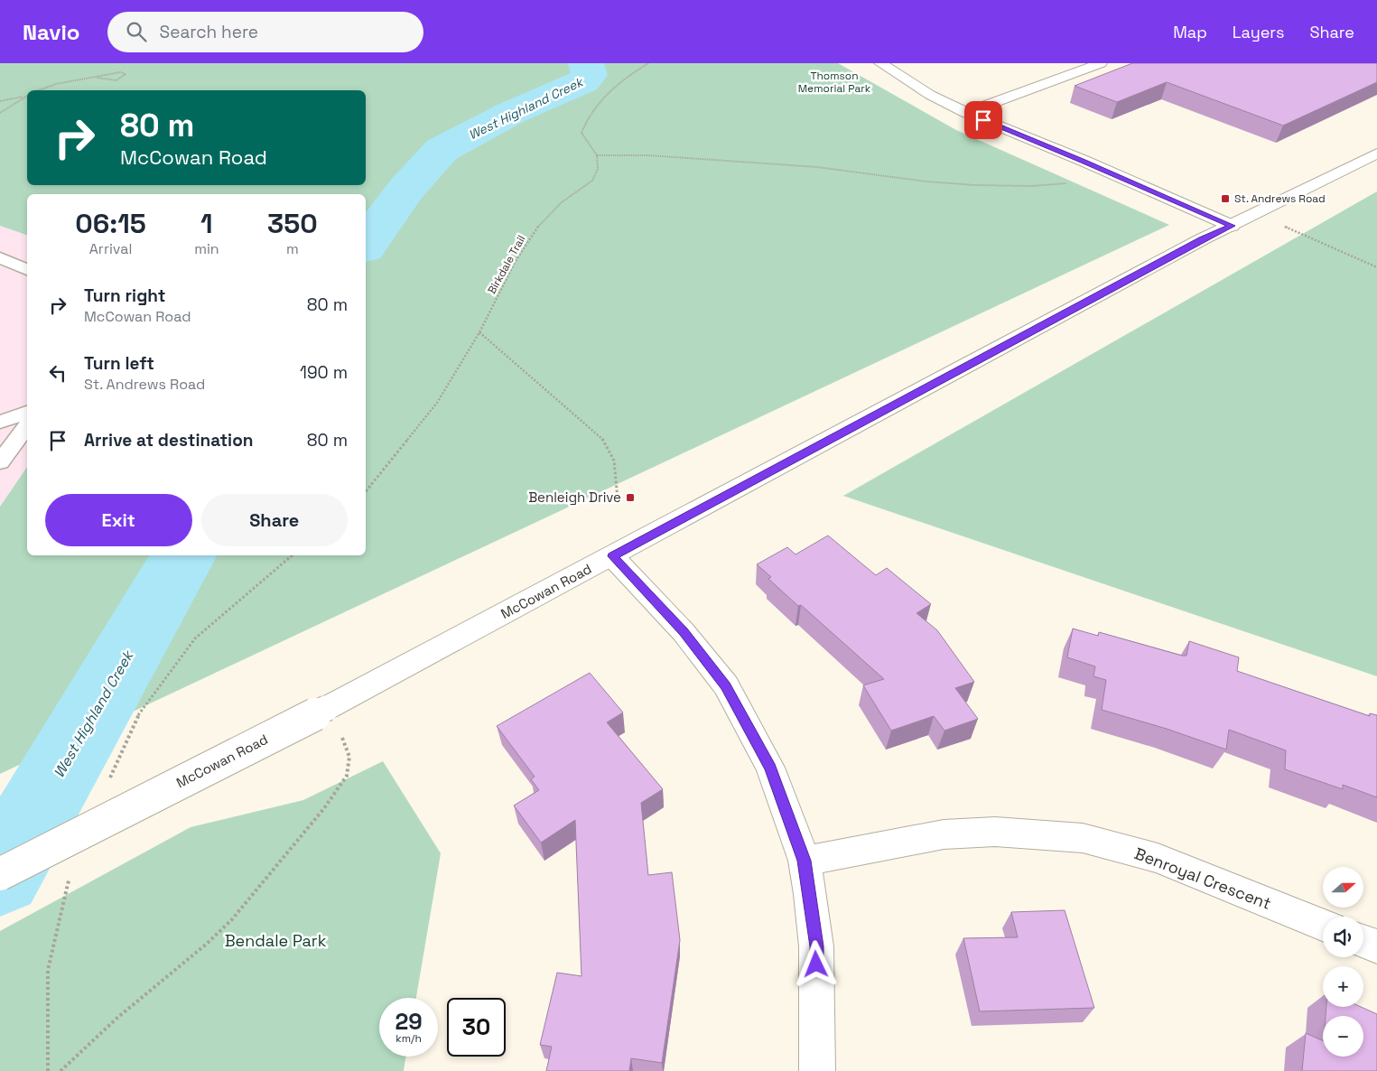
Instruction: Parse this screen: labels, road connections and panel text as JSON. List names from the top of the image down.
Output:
{
  "streets": {
    "street": ["McCowan Road", "Benroyal Crescent"],
    "path": ["Birkdale Trail"]
  },
  "water": ["West Highland Creek"],
  "parks": ["Thomson Memorial Park", "Bendale Park"],
  "places": {
    "transit": ["St. Andrews Road", "Benleigh Drive"]
  },
  "north": "right",
  "page": {
    "header": "Navio",
    "search": "Search here",
    "nav": ["Map", "Layers", "Share"],
    "turn": ["80 m", "McCowan Road"],
    "eta": [
      "06:15",
      "Arrival",
      "1",
      "min",
      "350",
      "m"
    ],
    "list": [
      {
        "name": "Turn right",
        "note": "McCowan Road",
        "value": "80 m"
      },
      {
        "name": "Turn left",
        "note": "St. Andrews Road",
        "value": "190 m"
      },
      {
        "name": "Arrive at destination",
        "value": "80 m"
      }
    ],
    "buttons": ["Exit", "Share"],
    "map_buttons": ["+", "−"],
    "speed": "29 km/h",
    "limit": "30"
  }
}
